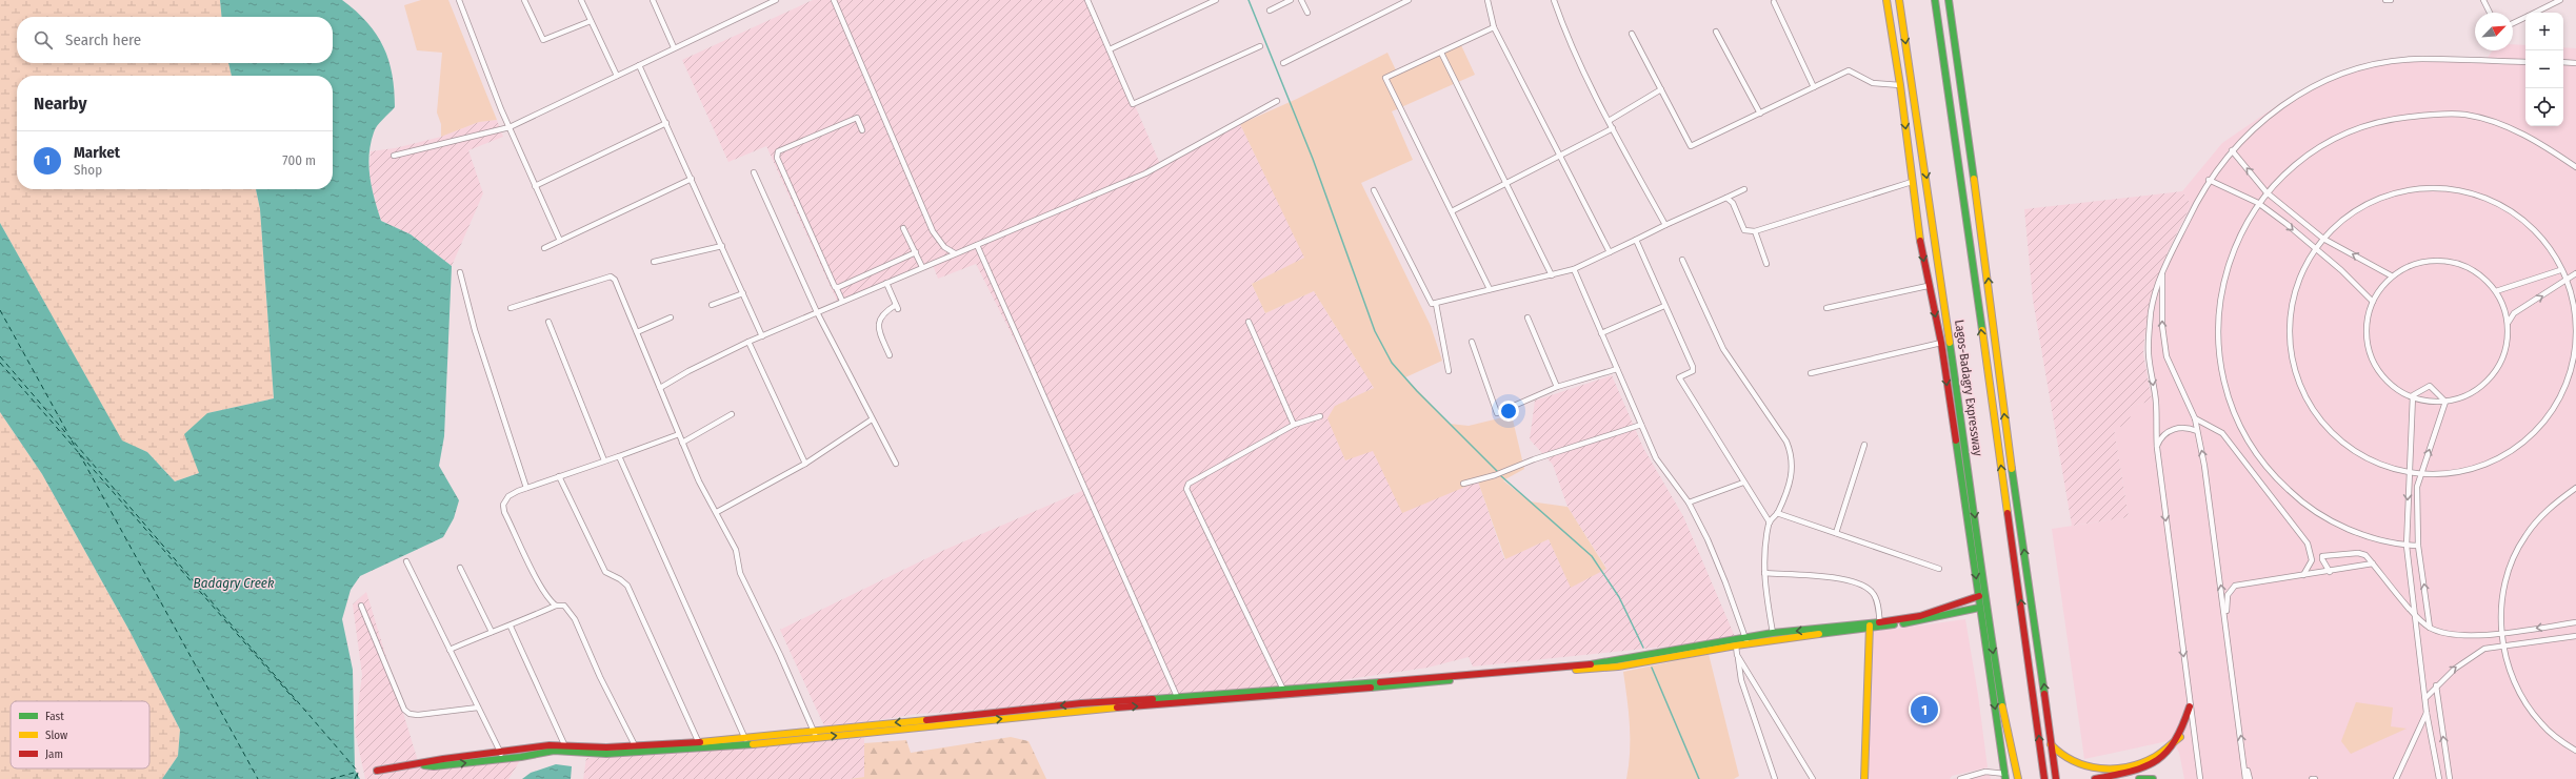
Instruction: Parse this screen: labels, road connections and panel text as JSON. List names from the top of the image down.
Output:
{
  "streets": {
    "main road": ["Lagos-Badagry Expressway"]
  },
  "water": ["Badagry Creek"],
  "legend": ["Fast", "Slow", "Jam"],
  "north": "top right",
  "page": {
    "map_buttons": ["+", "−"],
    "search": "Search here",
    "heading": "Nearby",
    "list": [
      {
        "mark": "1",
        "name": "Market",
        "note": "Shop",
        "value": "700 m"
      }
    ],
    "pins": "1"
  }
}
